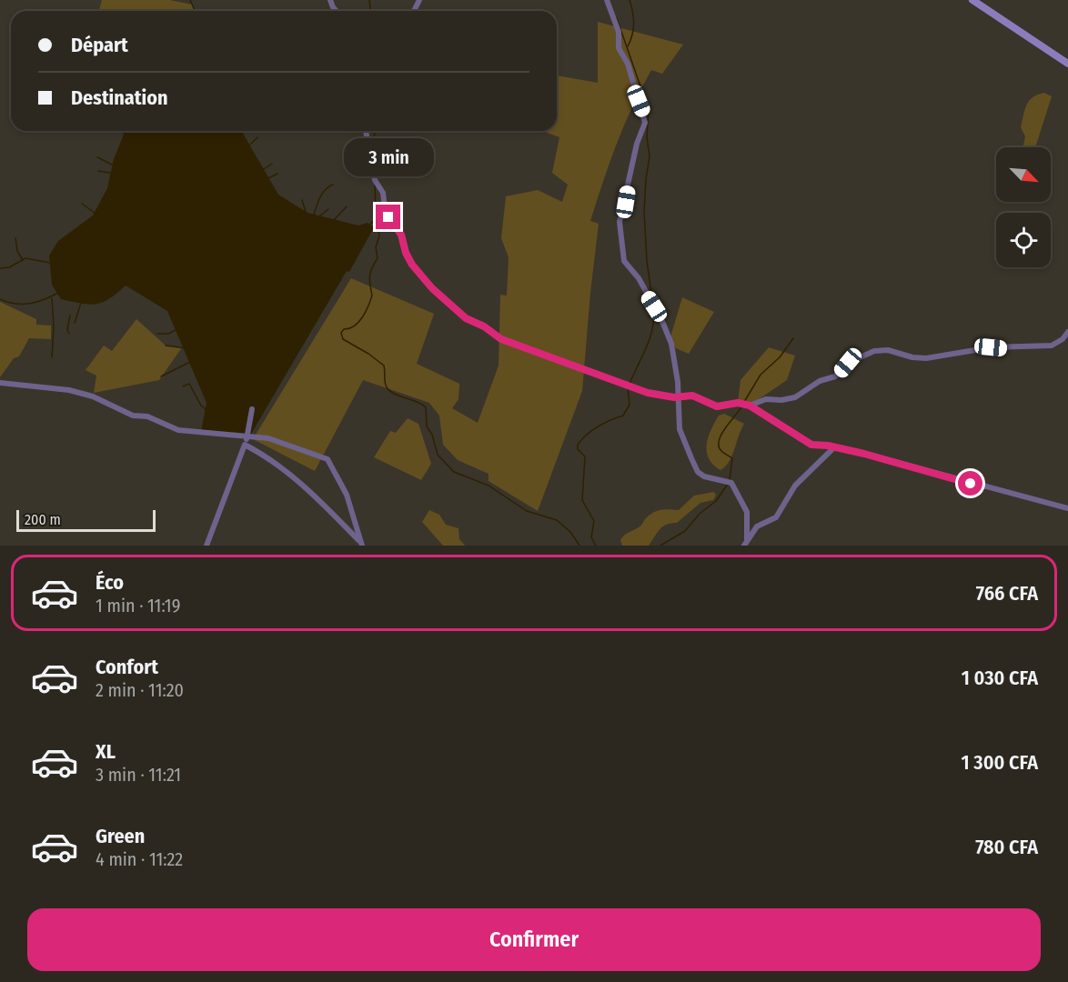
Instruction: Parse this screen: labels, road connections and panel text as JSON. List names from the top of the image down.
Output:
{
  "scale_bar": "200 m",
  "north": "bottom right",
  "page": {
    "banner": ["Départ", "Destination"],
    "bubble": "3 min",
    "scale": "200 m",
    "list": [
      {
        "name": "Éco",
        "note": "1 min · 11:19",
        "value": "766 CFA"
      },
      {
        "name": "Confort",
        "note": "2 min · 11:20",
        "value": "1 030 CFA"
      },
      {
        "name": "XL",
        "note": "3 min · 11:21",
        "value": "1 300 CFA"
      },
      {
        "name": "Green",
        "note": "4 min · 11:22",
        "value": "780 CFA"
      }
    ],
    "buttons": "Confirmer"
  }
}
